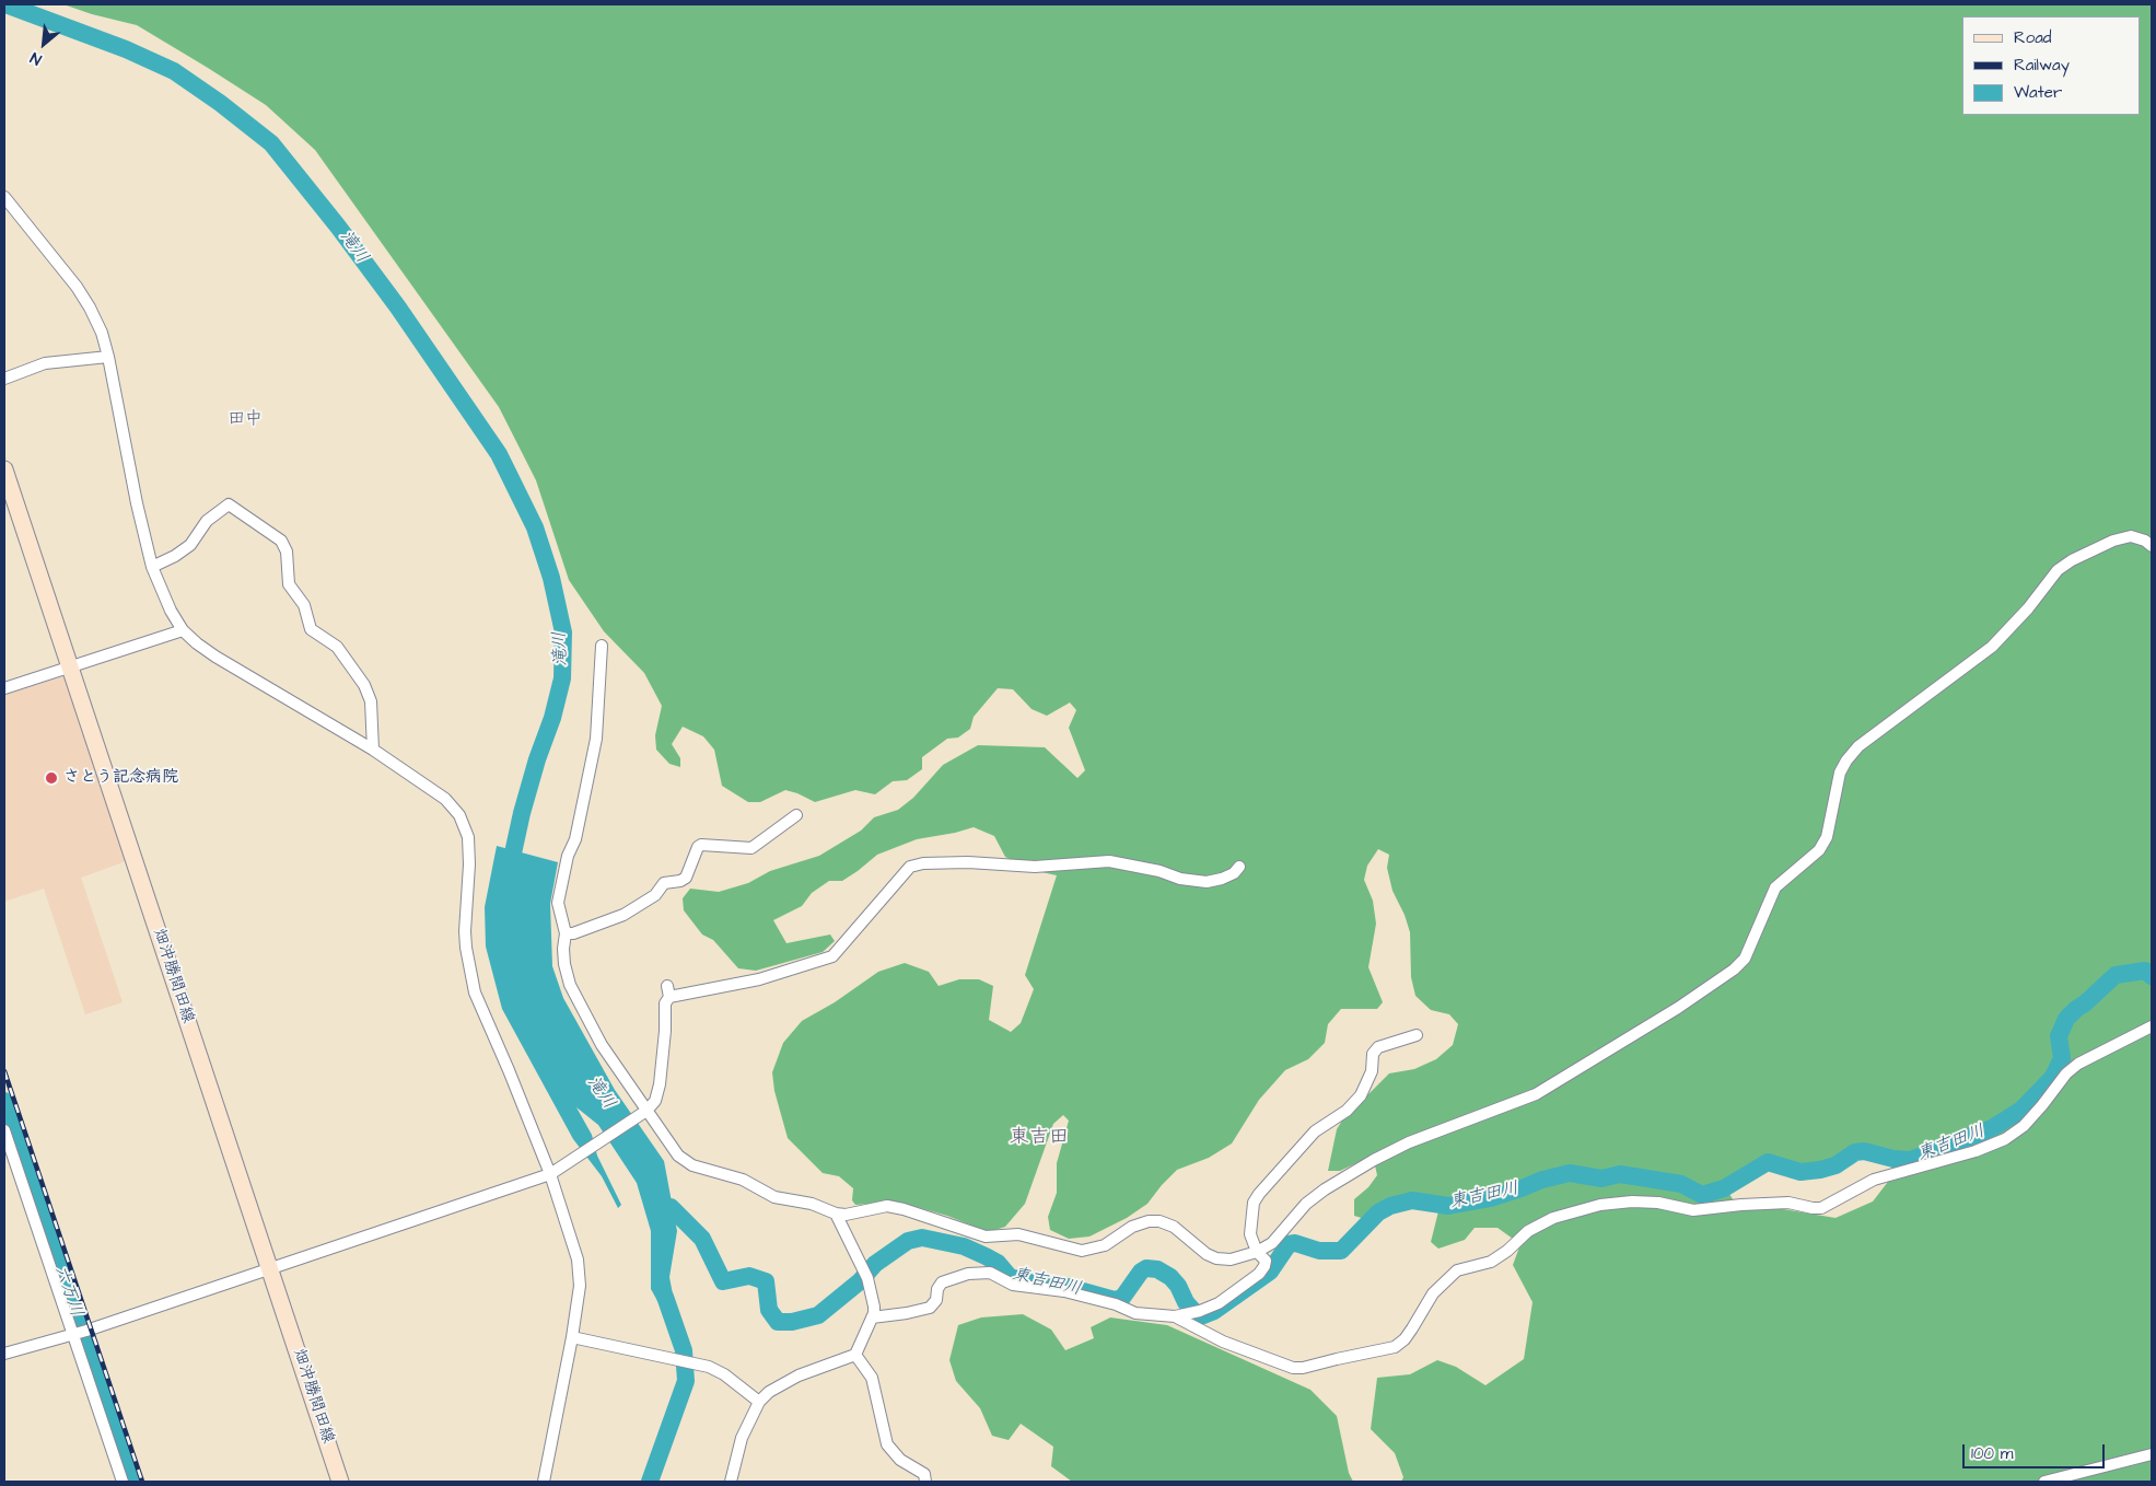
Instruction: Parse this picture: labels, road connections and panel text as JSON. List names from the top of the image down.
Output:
{
  "streets": {
    "main road": ["畑沖勝間田線"]
  },
  "districts": ["田中", "東吉田"],
  "water": ["滝川", "東吉田川", "六万川"],
  "places": ["さとう記念病院"],
  "legend": ["Road", "Railway", "Water"],
  "scale_bar": "100 m",
  "north": "bottom left"
}
